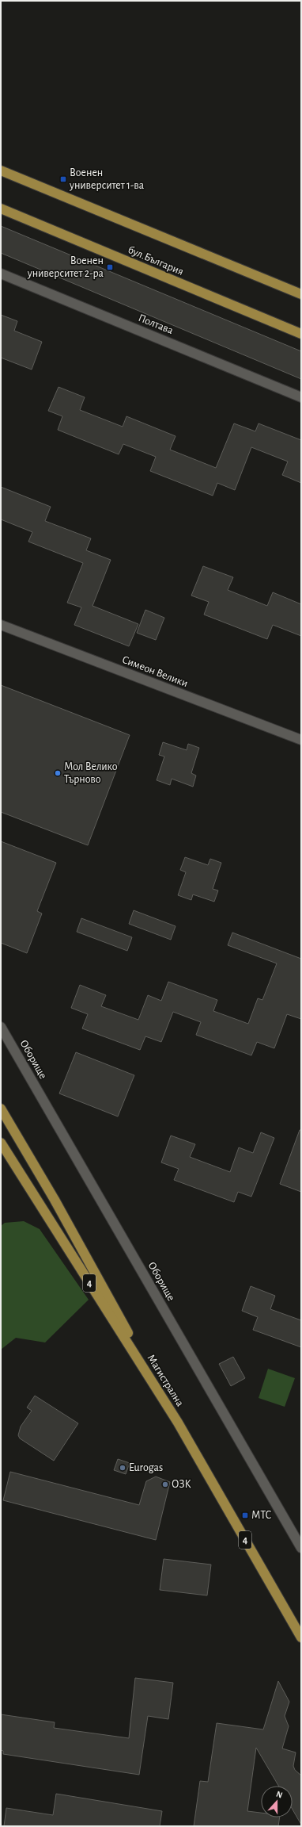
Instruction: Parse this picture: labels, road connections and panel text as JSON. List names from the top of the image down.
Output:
{
  "streets": {
    "main road": ["бул.България", "4", "Магистрална"],
    "street": ["Полтава", "Симеон Велики", "Оборище"]
  },
  "crossings": [
    ["4", "Магистрална"]
  ],
  "places": {
    "transit": ["Военен университет 1-ва", "Военен университет 2-ра", "МТС"],
    "other": ["Мол Велико Търново", "Eurogas", "ОЗК"]
  },
  "north": "top"
}
